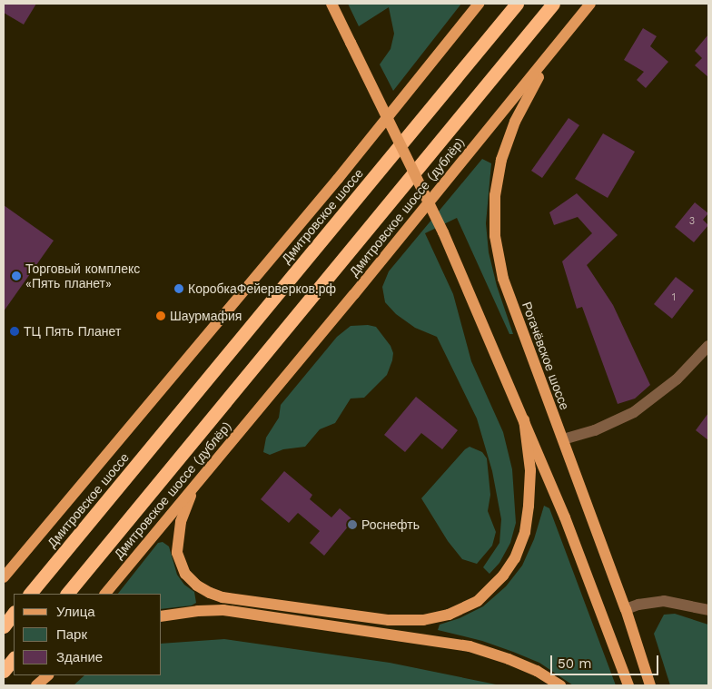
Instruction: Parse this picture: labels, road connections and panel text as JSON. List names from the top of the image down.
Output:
{
  "streets": {
    "highway": ["Дмитровское шоссе"],
    "main road": ["Дмитровское шоссе (дублёр)", "Рогачёвское шоссе"]
  },
  "crossings": [
    ["Дмитровское шоссе (дублёр)", "Рогачёвское шоссе"]
  ],
  "places": [
    "Торговый комплекс «Пять планет»",
    "КоробкаФейерверков.рф",
    "Шаурмафия",
    "ТЦ Пять Планет",
    "Роснефть"
  ],
  "house_numbers": ["3", "1"],
  "legend": ["Улица", "Парк", "Здание"],
  "scale_bar": "50 m"
}
